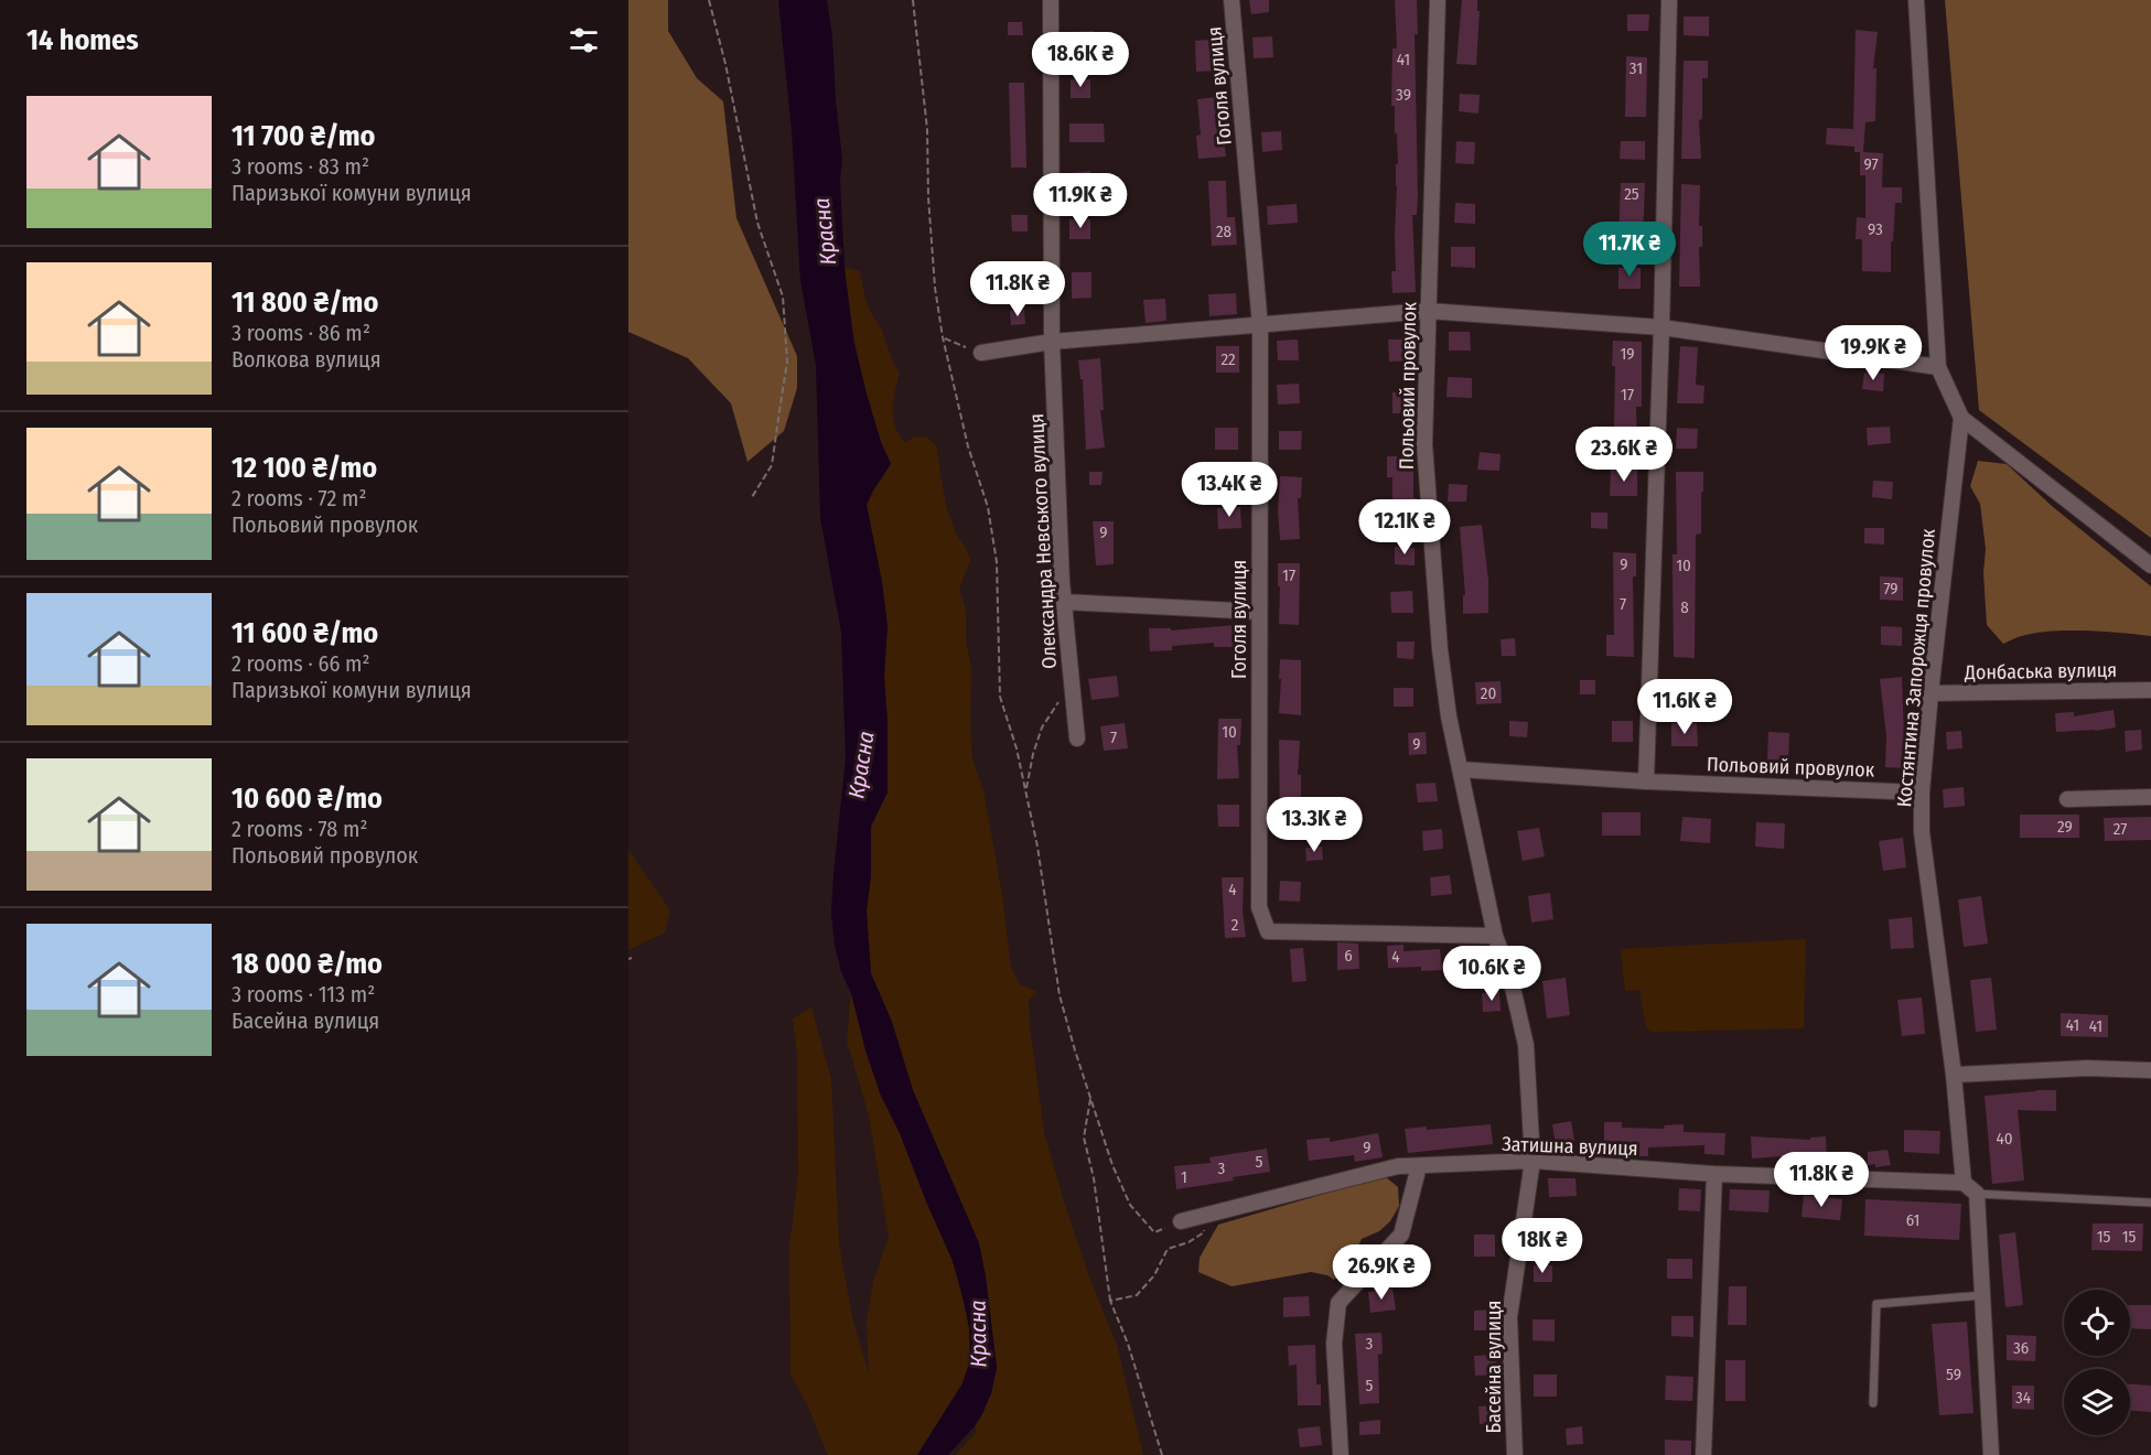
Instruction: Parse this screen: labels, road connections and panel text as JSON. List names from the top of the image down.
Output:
{
  "streets": {
    "street": [
      "Гоголя вулиця",
      "Польовий провулок",
      "Олександра Невського вулиця",
      "Костянтина Запорожця провулок",
      "Донбаська вулиця",
      "Затишна вулиця",
      "Басейна вулиця"
    ]
  },
  "crossings": [
    ["Гоголя вулиця", "Польовий провулок"],
    ["Польовий провулок", "Костянтина Запорожця провулок"],
    ["Польовий провулок", "Затишна вулиця"],
    ["Польовий провулок", "Басейна вулиця"],
    ["Костянтина Запорожця провулок", "Донбаська вулиця"],
    ["Костянтина Запорожця провулок", "Затишна вулиця"],
    ["Затишна вулиця", "Басейна вулиця"]
  ],
  "water": ["Красна"],
  "house_numbers": [
    "41",
    "31",
    "39",
    "97",
    "25",
    "93",
    "28",
    "19",
    "22",
    "17",
    "9",
    "9",
    "10",
    "17",
    "79",
    "7",
    "8",
    "20",
    "10",
    "7",
    "9",
    "29",
    "27",
    "4",
    "2",
    "6",
    "4",
    "41",
    "41",
    "40",
    "9",
    "5",
    "3",
    "1",
    "61",
    "15",
    "15",
    "3",
    "36",
    "59",
    "5",
    "34"
  ],
  "page": {
    "heading": "14 homes",
    "price": [
      "18.6K ₴",
      "11.9K ₴",
      "11.7K ₴",
      "11.8K ₴",
      "19.9K ₴",
      "23.6K ₴",
      "13.4K ₴",
      "12.1K ₴",
      "11.6K ₴",
      "13.3K ₴",
      "10.6K ₴",
      "11.8K ₴",
      "18K ₴",
      "26.9K ₴"
    ],
    "list": [
      {
        "name": "11 700 ₴/mo",
        "note": "3 rooms · 83 m² · Паризької комуни вулиця"
      },
      {
        "name": "11 800 ₴/mo",
        "note": "3 rooms · 86 m² · Волкова вулиця"
      },
      {
        "name": "12 100 ₴/mo",
        "note": "2 rooms · 72 m² · Польовий провулок"
      },
      {
        "name": "11 600 ₴/mo",
        "note": "2 rooms · 66 m² · Паризької комуни вулиця"
      },
      {
        "name": "10 600 ₴/mo",
        "note": "2 rooms · 78 m² · Польовий провулок"
      },
      {
        "name": "18 000 ₴/mo",
        "note": "3 rooms · 113 m² · Басейна вулиця"
      }
    ]
  }
}
